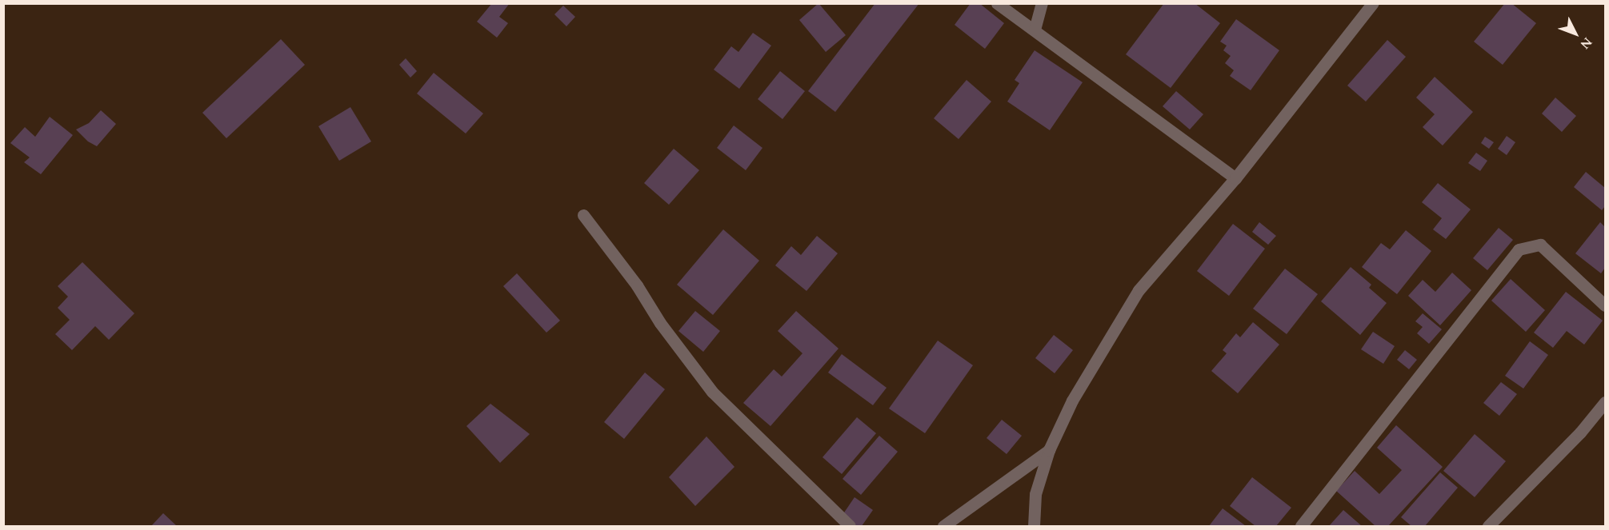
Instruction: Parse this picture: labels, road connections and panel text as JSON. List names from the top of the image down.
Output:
{
  "north": "bottom right"
}
